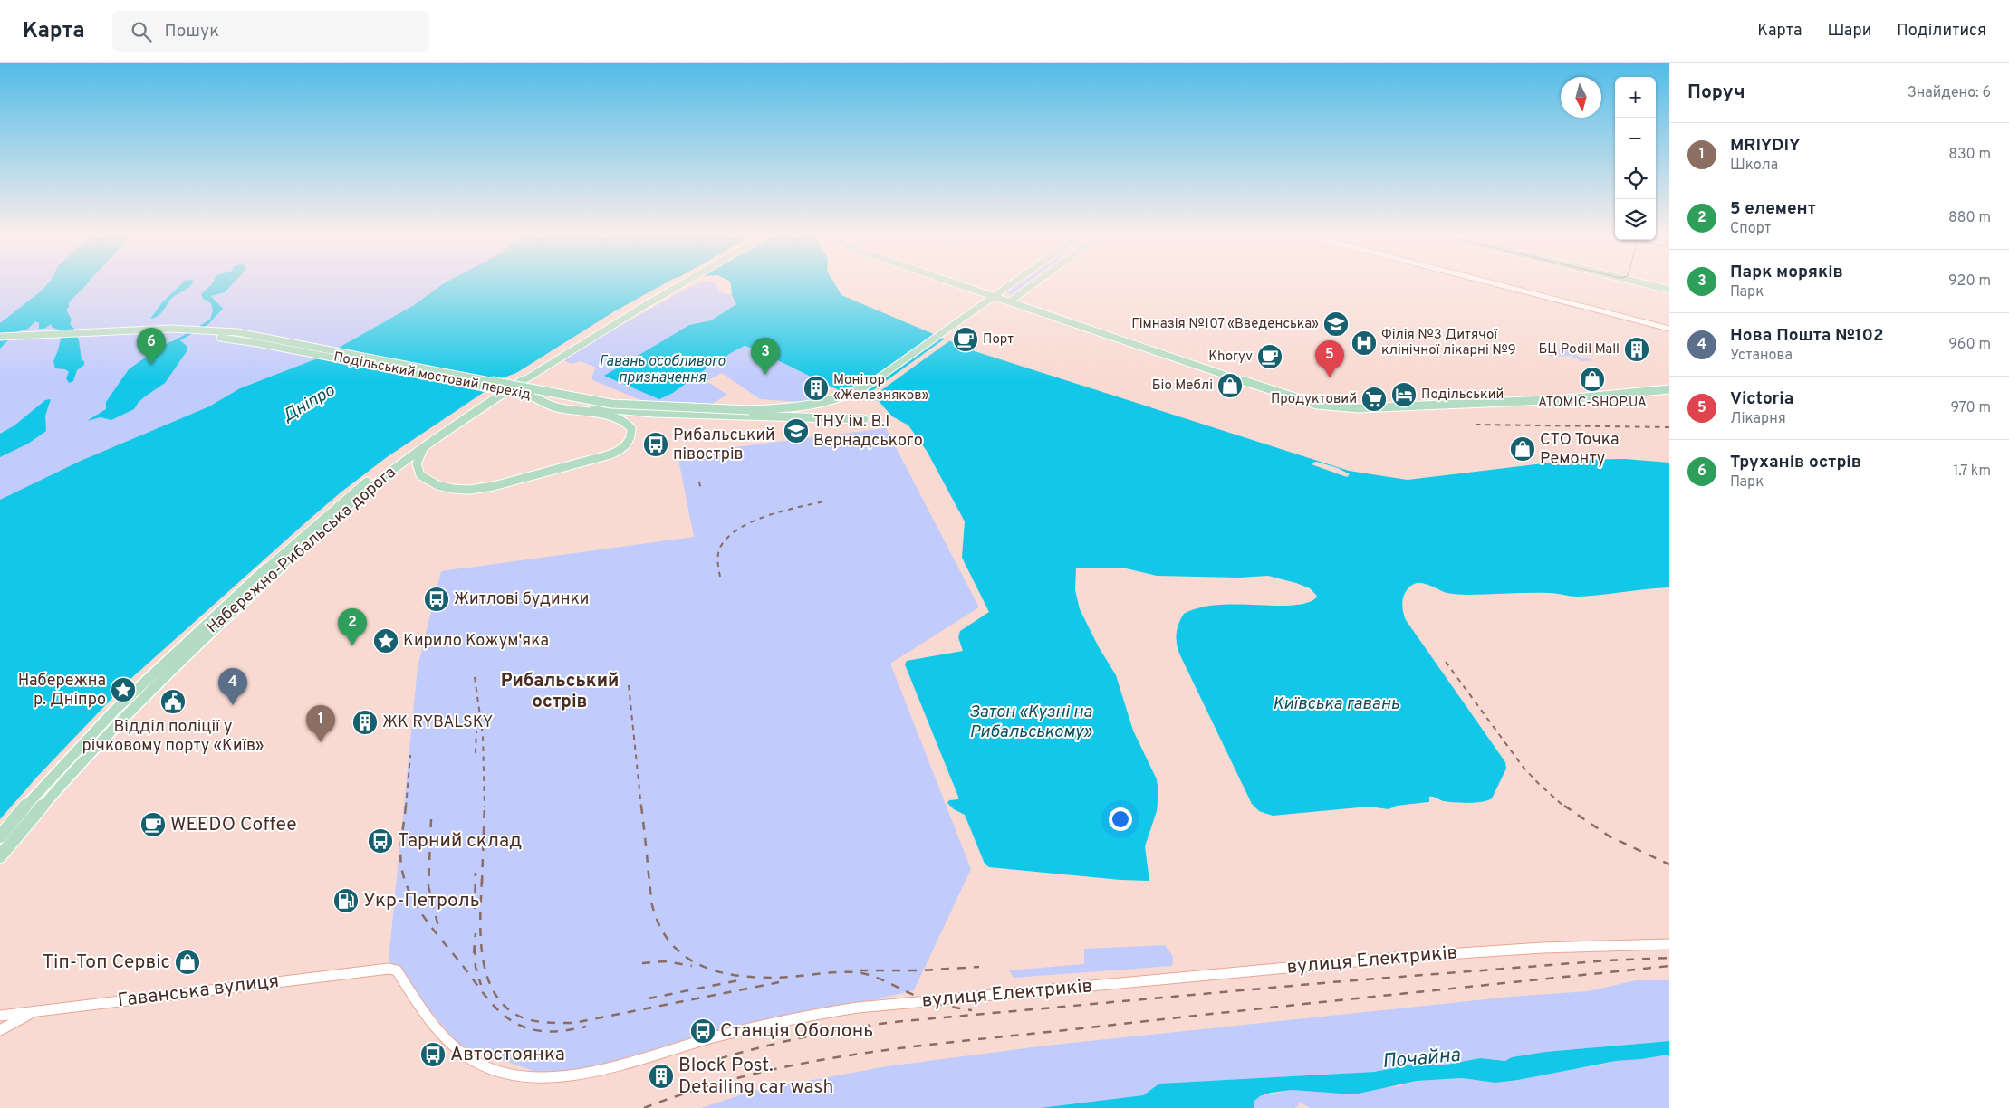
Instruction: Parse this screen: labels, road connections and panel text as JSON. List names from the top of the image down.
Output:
{
  "streets": {
    "main road": ["Подільський мостовий перехід", "Набережно-Рибальська дорога"],
    "street": ["вулиця Електриків", "Гаванська вулиця"]
  },
  "crossings": [
    ["вулиця Електриків", "Гаванська вулиця"]
  ],
  "districts": ["Рибальський острів"],
  "water": [
    "Гавань особливого призначення",
    "Дніпро",
    "Київська гавань",
    "Затон «Кузні на Рибальському»",
    "Почайна"
  ],
  "places": {
    "school or university": ["Гімназія №107 «Введенська»", "ТНУ ім. В.І Вернадського"],
    "cafe": ["Порт", "Khoryv", "WEEDO Coffee"],
    "hospital": ["Філія №3 Дитячої клінічної лікарні №9"],
    "building": [
      "БЦ Podil Mall",
      "Монітор «Железняков»",
      "ЖК RYBALSKY",
      "Block Post. Detailing car wash"
    ],
    "shop": [
      "ATOMIC-SHOP.UA",
      "Біо Меблі",
      "СТО Точка Ремонту",
      "Тіп-Топ Сервіс"
    ],
    "hotel": ["Подільський"],
    "supermarket": ["Продуктовий"],
    "bus stop": [
      "Рибальський півострів",
      "Житлові будинки",
      "Тарний склад",
      "Cтанція Оболонь",
      "Автостоянка"
    ],
    "place": ["Кирило Кожум'яка", "Набережна р. Дніпро"],
    "public building": ["Відділ поліції у річковому порту «Київ»"],
    "fuel station": ["Укр-Петроль"]
  },
  "north": "bottom",
  "page": {
    "header": "Карта",
    "search": "Пошук",
    "nav": ["Карта", "Шари", "Поділитися"],
    "heading": ["Поруч", "Знайдено: 6"],
    "map_buttons": ["+", "−"],
    "list": [
      {
        "mark": "1",
        "name": "MRIYDIY",
        "note": "Школа",
        "value": "830 m"
      },
      {
        "mark": "2",
        "name": "5 елемент",
        "note": "Спорт",
        "value": "880 m"
      },
      {
        "mark": "3",
        "name": "Парк моряків",
        "note": "Парк",
        "value": "920 m"
      },
      {
        "mark": "4",
        "name": "Нова Пошта №102",
        "note": "Установа",
        "value": "960 m"
      },
      {
        "mark": "5",
        "name": "Victoria",
        "note": "Лікарня",
        "value": "970 m"
      },
      {
        "mark": "6",
        "name": "Труханів острів",
        "note": "Парк",
        "value": "1.7 km"
      }
    ],
    "pins": [
      "6",
      "3",
      "5",
      "2",
      "4",
      "1"
    ]
  }
}
